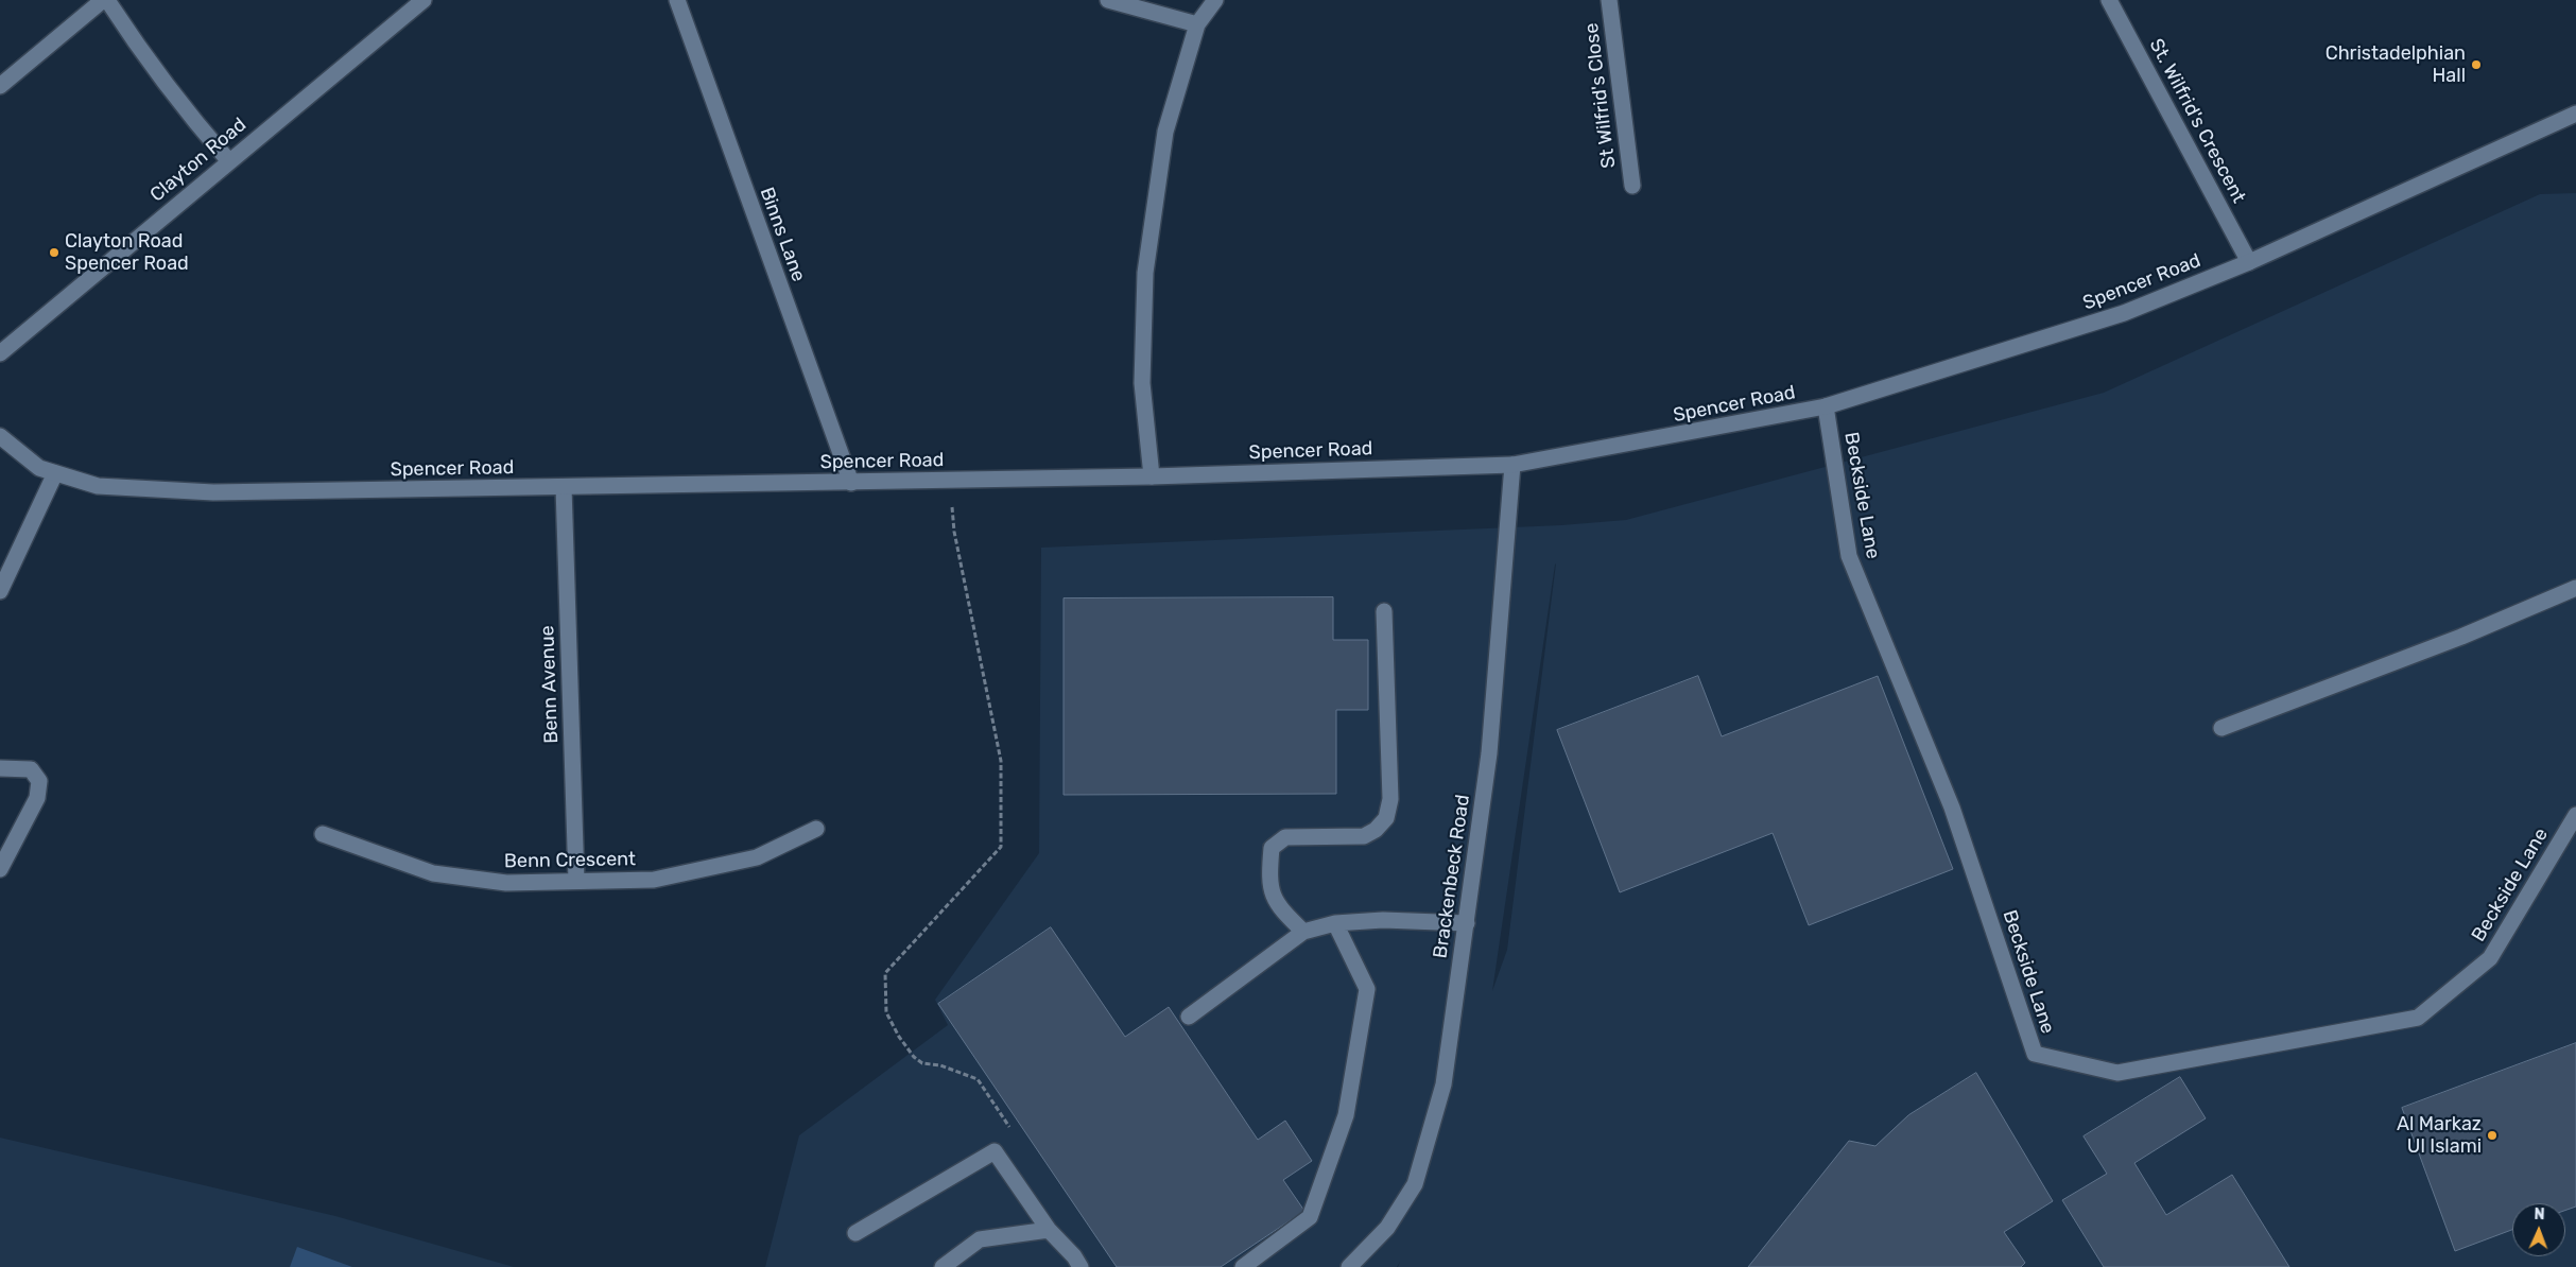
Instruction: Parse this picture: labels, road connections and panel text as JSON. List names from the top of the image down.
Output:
{
  "streets": {
    "street": [
      "St Wilfrid's Close",
      "St. Wilfrid's Crescent",
      "Clayton Road",
      "Binns Lane",
      "Spencer Road",
      "Beckside Lane",
      "Benn Avenue",
      "Benn Crescent",
      "Brackenbeck Road"
    ]
  },
  "crossings": [
    ["St. Wilfrid's Crescent", "Spencer Road"],
    ["Binns Lane", "Spencer Road"],
    ["Spencer Road", "Beckside Lane"],
    ["Spencer Road", "Benn Avenue"],
    ["Spencer Road", "Brackenbeck Road"],
    ["Benn Avenue", "Benn Crescent"]
  ],
  "places": ["Christadelphian Hall", "Clayton Road Spencer Road", "Al Markaz Ul Islami"],
  "north": "top"
}
